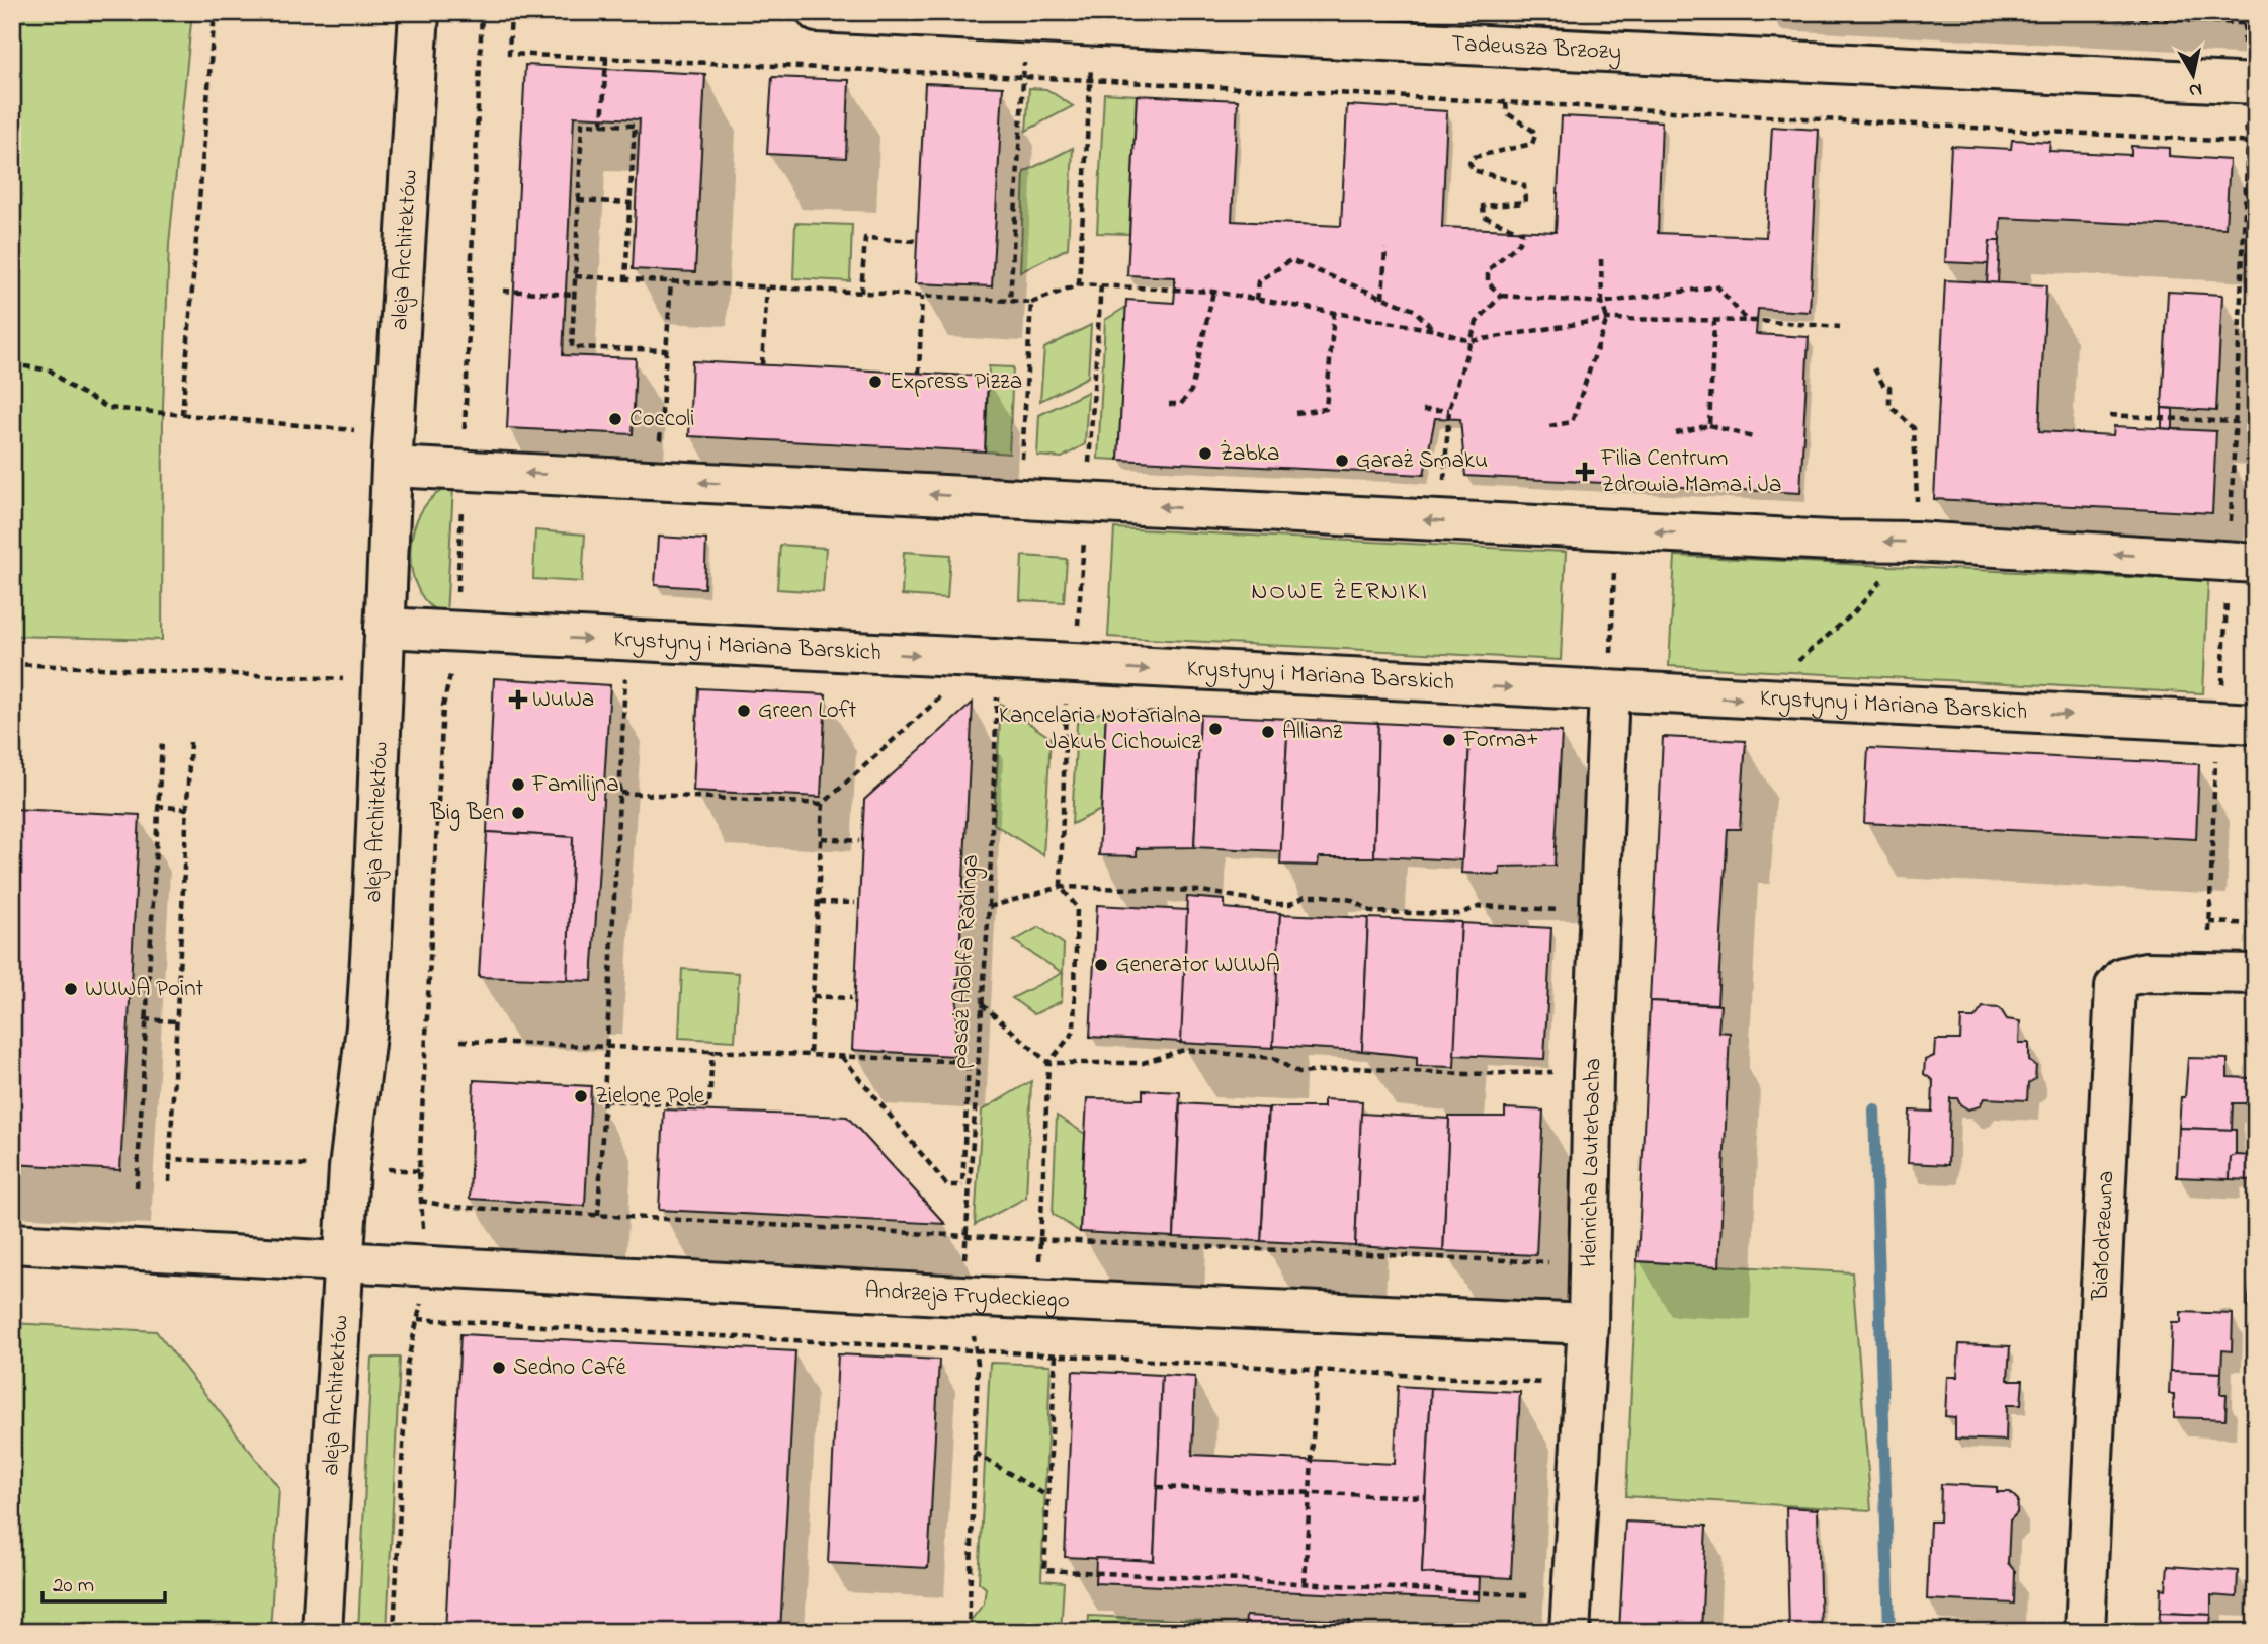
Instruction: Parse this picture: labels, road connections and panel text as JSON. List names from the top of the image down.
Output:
{
  "streets": {
    "street": [
      "Tadeusza Brzozy",
      "aleja Architektów",
      "Krystyny i Mariana Barskich",
      "Heinricha Lauterbacha",
      "Białodrzewna",
      "Andrzeja Frydeckiego"
    ],
    "path": ["pasaż Adolfa Radinga"]
  },
  "crossings": [
    ["aleja Architektów", "Krystyny i Mariana Barskich"],
    ["aleja Architektów", "Andrzeja Frydeckiego"],
    ["Krystyny i Mariana Barskich", "Heinricha Lauterbacha"],
    ["Heinricha Lauterbacha", "Andrzeja Frydeckiego"]
  ],
  "districts": ["NOWE ŻERNIKI"],
  "places": {
    "other": [
      "Express Pizza",
      "Coccoli",
      "Żabka",
      "Garaż Smaku",
      "Green Loft",
      "Kancelaria Notarialna Jakub Cichowicz",
      "Allianz",
      "Forma+",
      "Familijna",
      "Big Ben",
      "Generator WUWA",
      "WUWA Point",
      "Zielone Pole",
      "Sedno Café"
    ],
    "health": ["Filia Centrum Zdrowia Mama i Ja", "WuWa"]
  },
  "scale_bar": "20 m",
  "north": "bottom"
}
